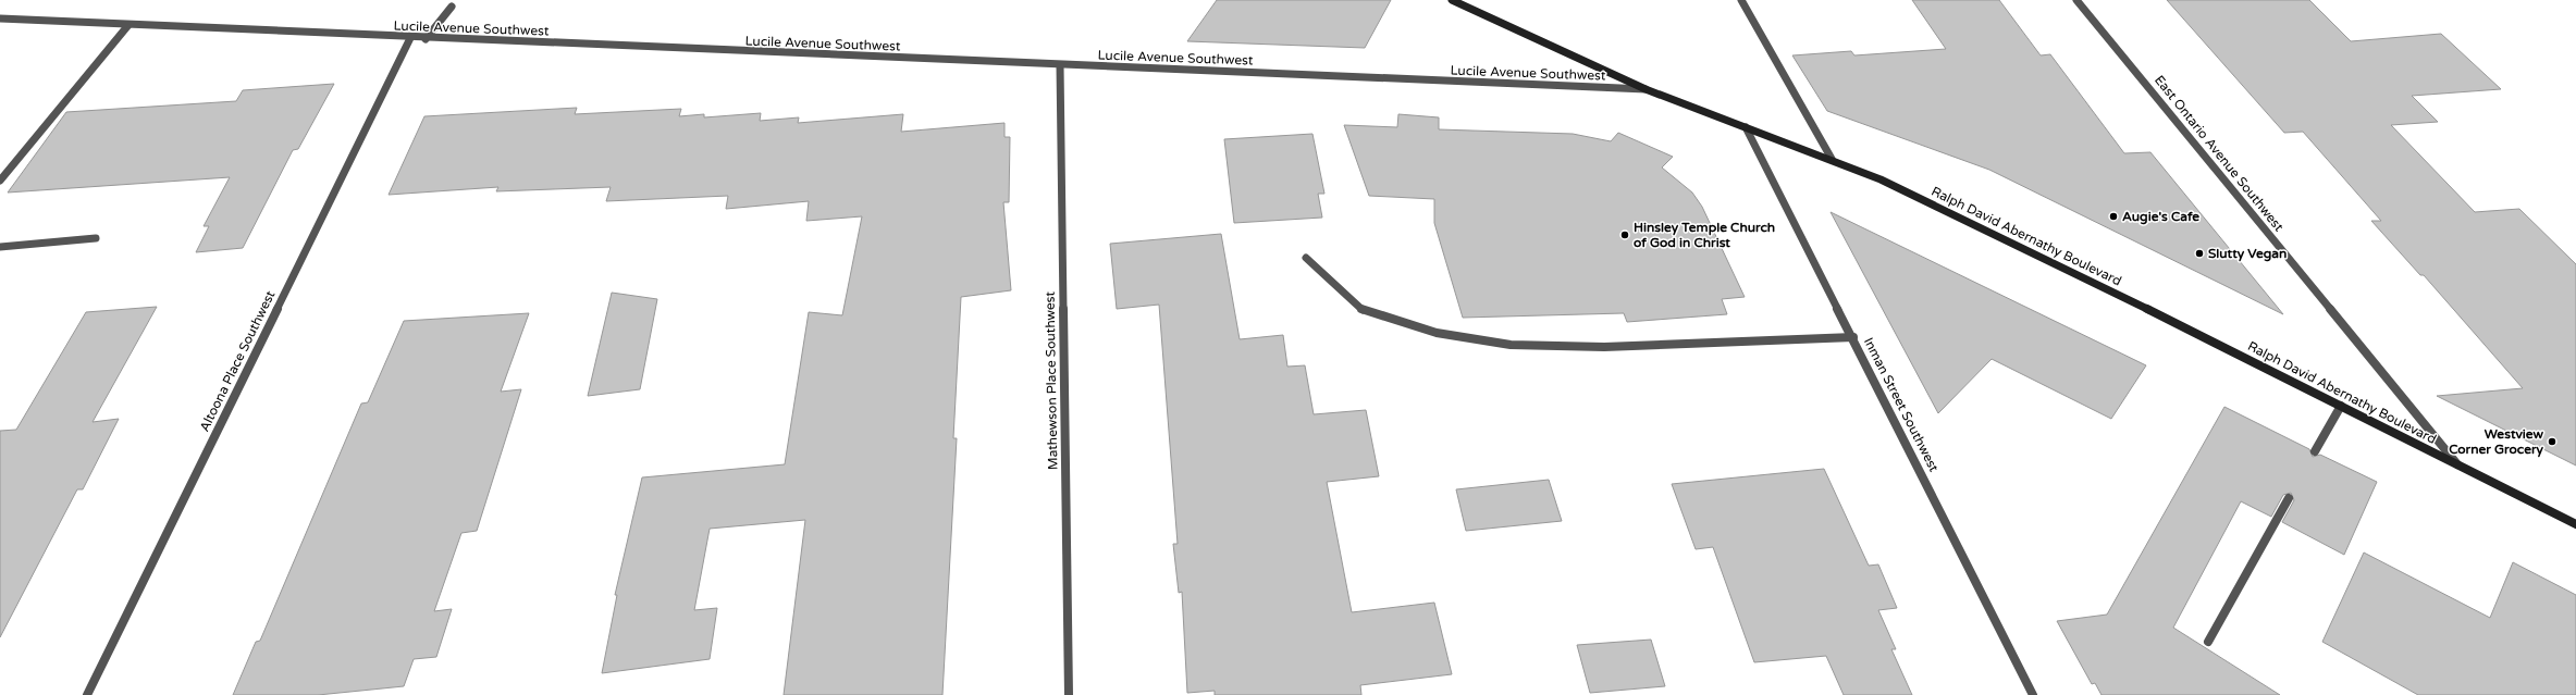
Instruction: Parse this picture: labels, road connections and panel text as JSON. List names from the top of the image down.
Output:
{
  "streets": {
    "main road": ["Ralph David Abernathy Boulevard"],
    "street": [
      "Lucile Avenue Southwest",
      "East Ontario Avenue Southwest",
      "Altoona Place Southwest",
      "Mathewson Place Southwest",
      "Inman Street Southwest"
    ]
  },
  "crossings": [
    ["Lucile Avenue Southwest", "Ralph David Abernathy Boulevard"],
    ["Lucile Avenue Southwest", "Altoona Place Southwest"],
    ["Lucile Avenue Southwest", "Mathewson Place Southwest"],
    ["East Ontario Avenue Southwest", "Ralph David Abernathy Boulevard"],
    ["Ralph David Abernathy Boulevard", "Inman Street Southwest"]
  ],
  "places": [
    "Augie's Cafe",
    "Hinsley Temple Church of God in Christ",
    "Slutty Vegan",
    "Westview Corner Grocery"
  ]
}
